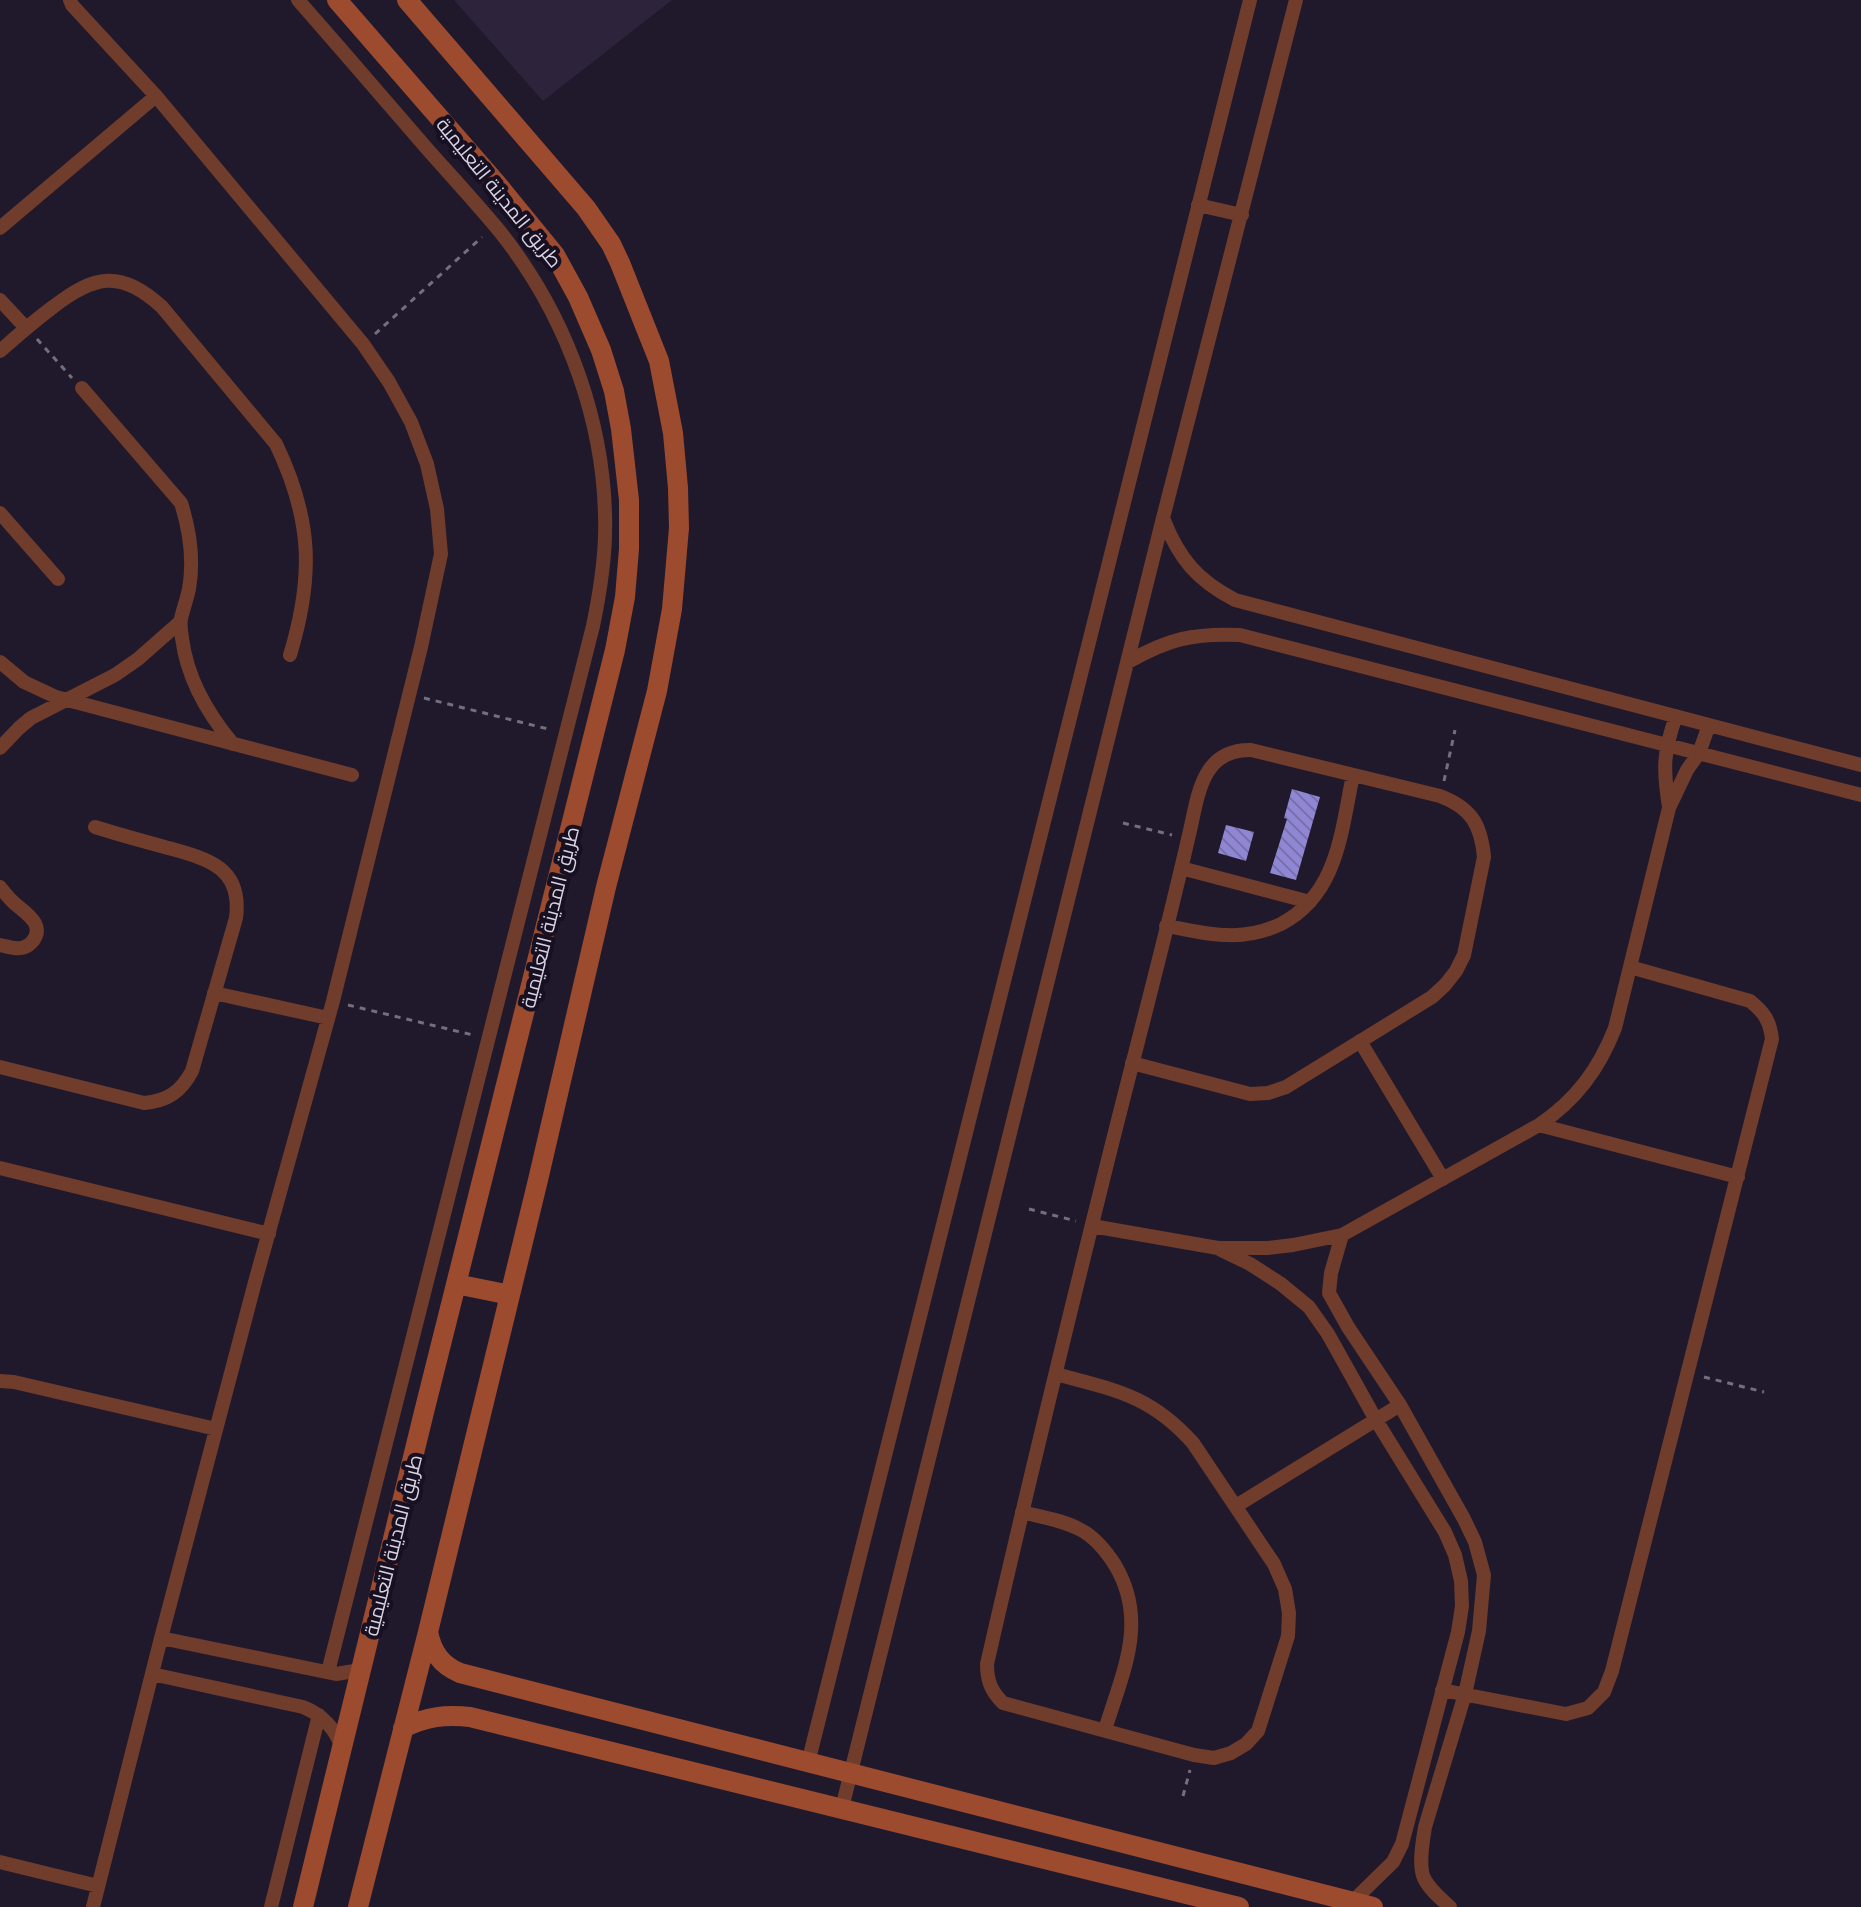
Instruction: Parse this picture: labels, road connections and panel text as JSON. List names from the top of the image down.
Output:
{
  "streets": {
    "street": ["طريق المدينة التعليمية"]
  }
}
